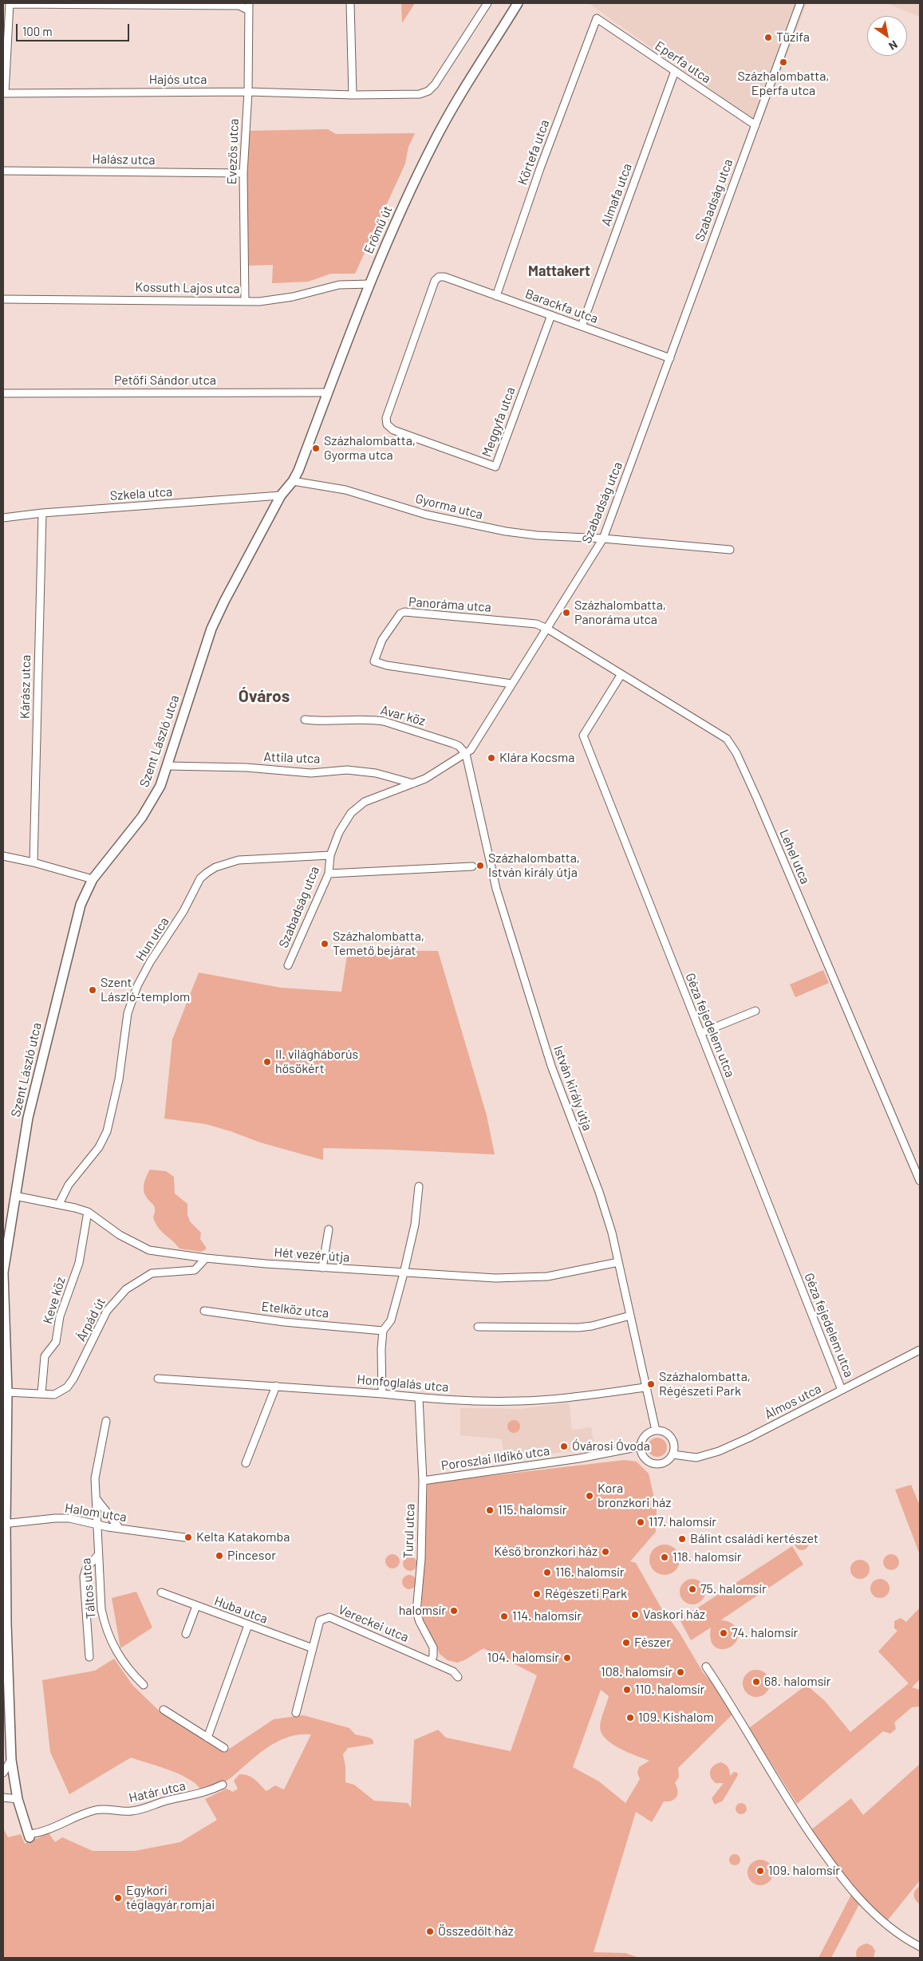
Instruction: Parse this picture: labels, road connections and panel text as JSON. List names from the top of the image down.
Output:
{
  "streets": {
    "street": [
      "Eperfa utca",
      "Hajós utca",
      "Evezős utca",
      "Körtefa utca",
      "Halász utca",
      "Almafa utca",
      "Szabadság utca",
      "Erőmű út",
      "Kossuth Lajos utca",
      "Barackfa utca",
      "Petőfi Sándor utca",
      "Meggyfa utca",
      "Szkela utca",
      "Gyorma utca",
      "Panoráma utca",
      "Kárász utca",
      "Avar köz",
      "Szent László utca",
      "Attila utca",
      "Lehel utca",
      "Hun utca",
      "Géza fejedelem utca",
      "István király útja",
      "Hét vezér útja",
      "Keve köz",
      "Etelköz utca",
      "Árpád út",
      "Honfoglalás utca",
      "Álmos utca",
      "Poroszlai Ildikó utca",
      "Halom utca",
      "Turul utca",
      "Táltos utca",
      "Huba utca",
      "Vereckei utca",
      "Határ utca"
    ]
  },
  "crossings": [
    ["Eperfa utca", "Körtefa utca"],
    ["Eperfa utca", "Almafa utca"],
    ["Eperfa utca", "Szabadság utca"],
    ["Hajós utca", "Evezős utca"],
    ["Evezős utca", "Halász utca"],
    ["Evezős utca", "Kossuth Lajos utca"],
    ["Körtefa utca", "Barackfa utca"],
    ["Almafa utca", "Barackfa utca"],
    ["Szabadság utca", "Barackfa utca"],
    ["Szabadság utca", "Gyorma utca"],
    ["Szabadság utca", "Panoráma utca"],
    ["Szabadság utca", "Avar köz"],
    ["Szabadság utca", "Attila utca"],
    ["Szabadság utca", "Lehel utca"],
    ["Szabadság utca", "Hun utca"],
    ["Szabadság utca", "István király útja"],
    ["Erőmű út", "Kossuth Lajos utca"],
    ["Erőmű út", "Petőfi Sándor utca"],
    ["Erőmű út", "Gyorma utca"],
    ["Erőmű út", "Szent László utca"],
    ["Barackfa utca", "Meggyfa utca"],
    ["Szkela utca", "Kárász utca"],
    ["Szkela utca", "Szent László utca"],
    ["Gyorma utca", "Szent László utca"],
    ["Panoráma utca", "Lehel utca"],
    ["Avar köz", "István király útja"],
    ["Szent László utca", "Attila utca"],
    ["Szent László utca", "Hét vezér útja"],
    ["Szent László utca", "Árpád út"],
    ["Szent László utca", "Halom utca"],
    ["Szent László utca", "Határ utca"],
    ["Lehel utca", "Géza fejedelem utca"],
    ["Hun utca", "Hét vezér útja"],
    ["Géza fejedelem utca", "Álmos utca"],
    ["István király útja", "Hét vezér útja"],
    ["István király útja", "Honfoglalás utca"],
    ["István király útja", "Álmos utca"],
    ["István király útja", "Poroszlai Ildikó utca"],
    ["Hét vezér útja", "Keve köz"],
    ["Hét vezér útja", "Árpád út"],
    ["Keve köz", "Árpád út"],
    ["Honfoglalás utca", "Turul utca"],
    ["Álmos utca", "Poroszlai Ildikó utca"],
    ["Poroszlai Ildikó utca", "Turul utca"],
    ["Halom utca", "Táltos utca"],
    ["Turul utca", "Vereckei utca"],
    ["Huba utca", "Vereckei utca"]
  ],
  "districts": ["Mattakert", "Óváros"],
  "places": [
    "Tűzifa",
    "Százhalombatta, Eperfa utca",
    "Százhalombatta, Gyorma utca",
    "Százhalombatta, Panoráma utca",
    "Klára Kocsma",
    "Százhalombatta, István király útja",
    "Százhalombatta, Temető bejárat",
    "Szent László-templom",
    "II. világháborús hősökért",
    "Százhalombatta, Régészeti Park",
    "Óvárosi Óvoda",
    "Kora bronzkori ház",
    "115. halomsír",
    "117. halomsír",
    "Kelta Katakomba",
    "Bálint családi kertészet",
    "Késő bronzkori ház",
    "Pincesor",
    "118. halomsír",
    "116. halomsír",
    "75. halomsír",
    "Régészeti Park",
    "halomsír",
    "Vaskori ház",
    "114. halomsír",
    "74. halomsír",
    "Fészer",
    "104. halomsír",
    "108. halomsír",
    "68. halomsír",
    "110. halomsír",
    "109. Kishalom",
    "109. halomsír",
    "Egykori téglagyár romjai",
    "Összedőlt ház"
  ],
  "scale_bar": "100 m",
  "north": "bottom right"
}
